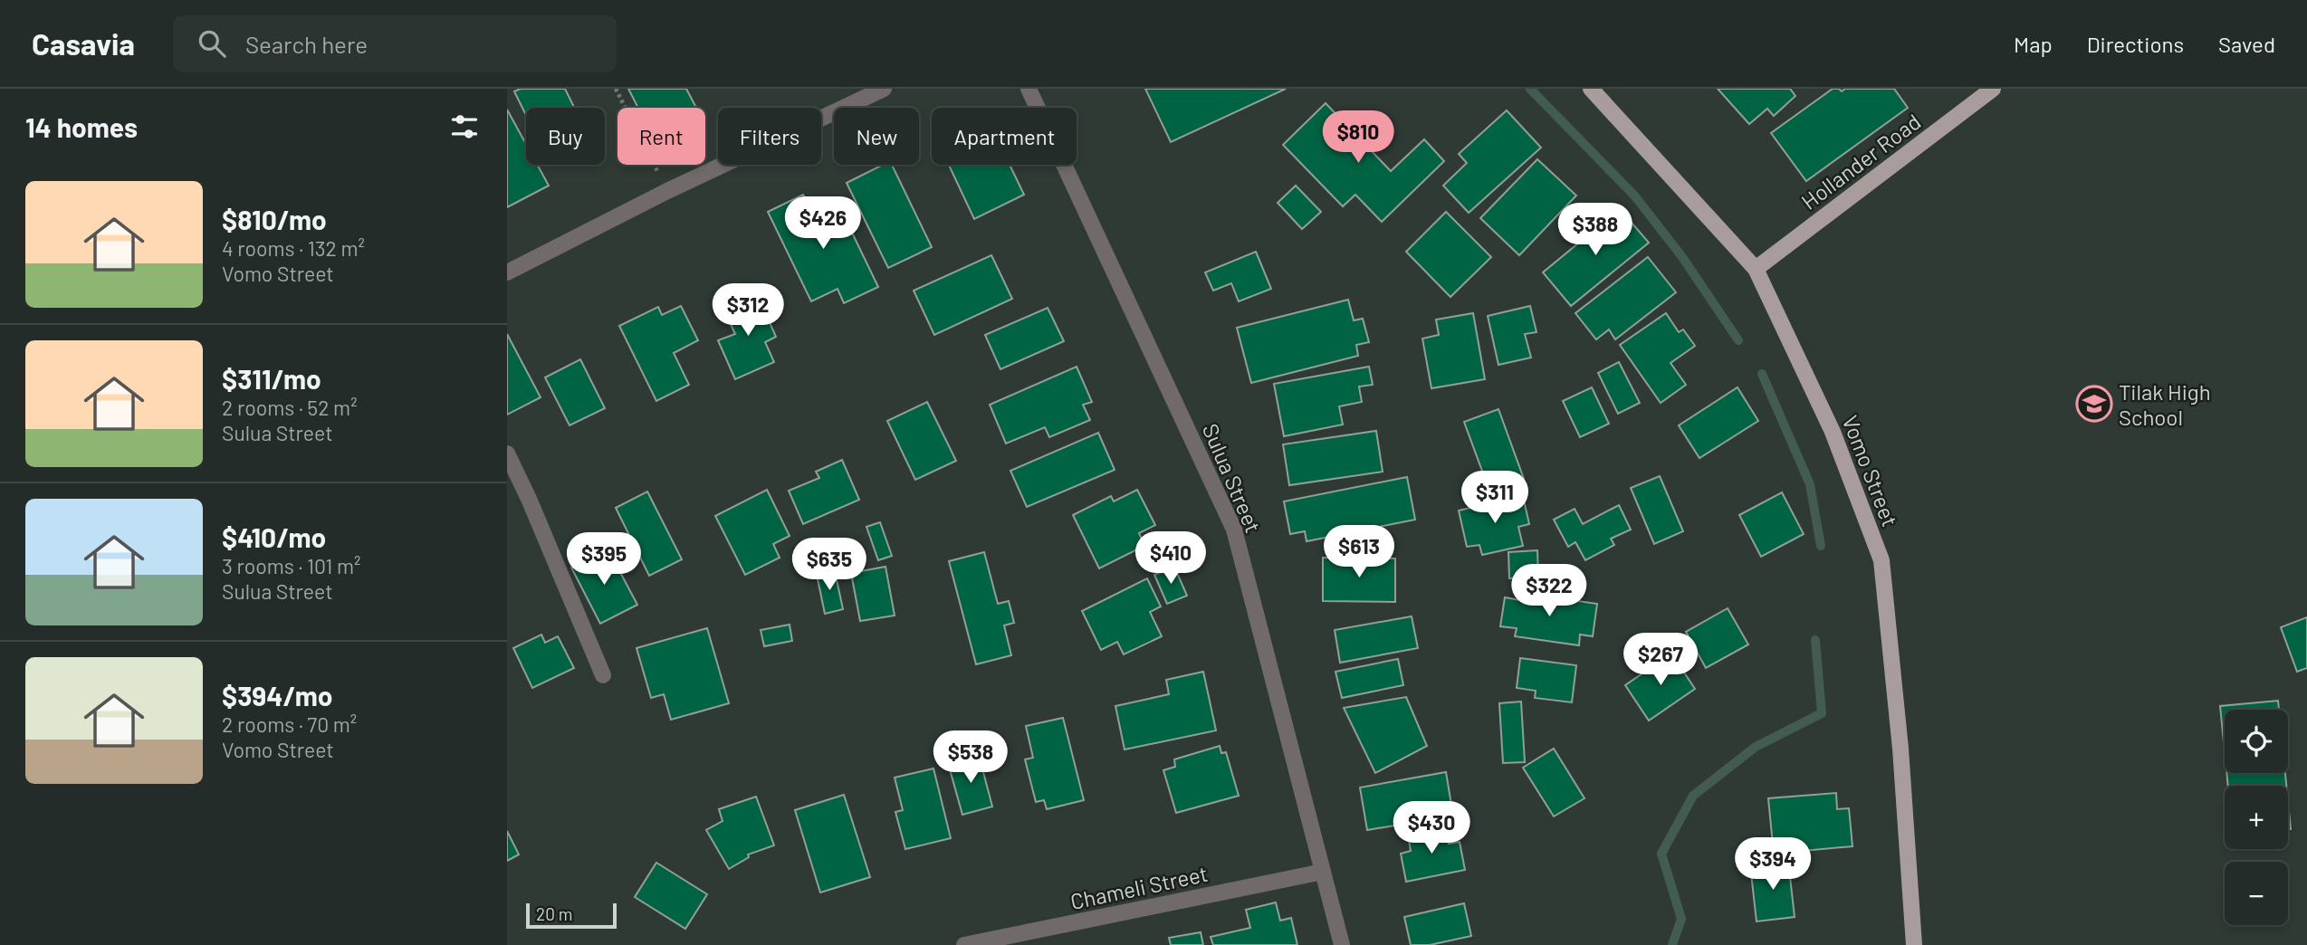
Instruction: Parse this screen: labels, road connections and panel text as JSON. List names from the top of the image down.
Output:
{
  "streets": {
    "main road": ["Hollander Road", "Vomo Street"],
    "street": ["Sulua Street", "Chameli Street"]
  },
  "crossings": [
    ["Hollander Road", "Vomo Street"],
    ["Sulua Street", "Chameli Street"]
  ],
  "places": {
    "school or university": ["Tilak High School"]
  },
  "scale_bar": "20 m",
  "page": {
    "header": "Casavia",
    "search": "Search here",
    "nav": ["Map", "Directions", "Saved"],
    "heading": "14 homes",
    "chip": [
      "Buy",
      "Rent",
      "Filters",
      "New",
      "Apartment"
    ],
    "price": [
      "$810",
      "$426",
      "$388",
      "$312",
      "$311",
      "$613",
      "$410",
      "$395",
      "$635",
      "$322",
      "$267",
      "$538",
      "$430",
      "$394"
    ],
    "list": [
      {
        "name": "$810/mo",
        "note": "4 rooms · 132 m² · Vomo Street"
      },
      {
        "name": "$311/mo",
        "note": "2 rooms · 52 m² · Sulua Street"
      },
      {
        "name": "$410/mo",
        "note": "3 rooms · 101 m² · Sulua Street"
      },
      {
        "name": "$394/mo",
        "note": "2 rooms · 70 m² · Vomo Street"
      }
    ],
    "map_buttons": ["+", "−"],
    "scale": "20 m"
  }
}
